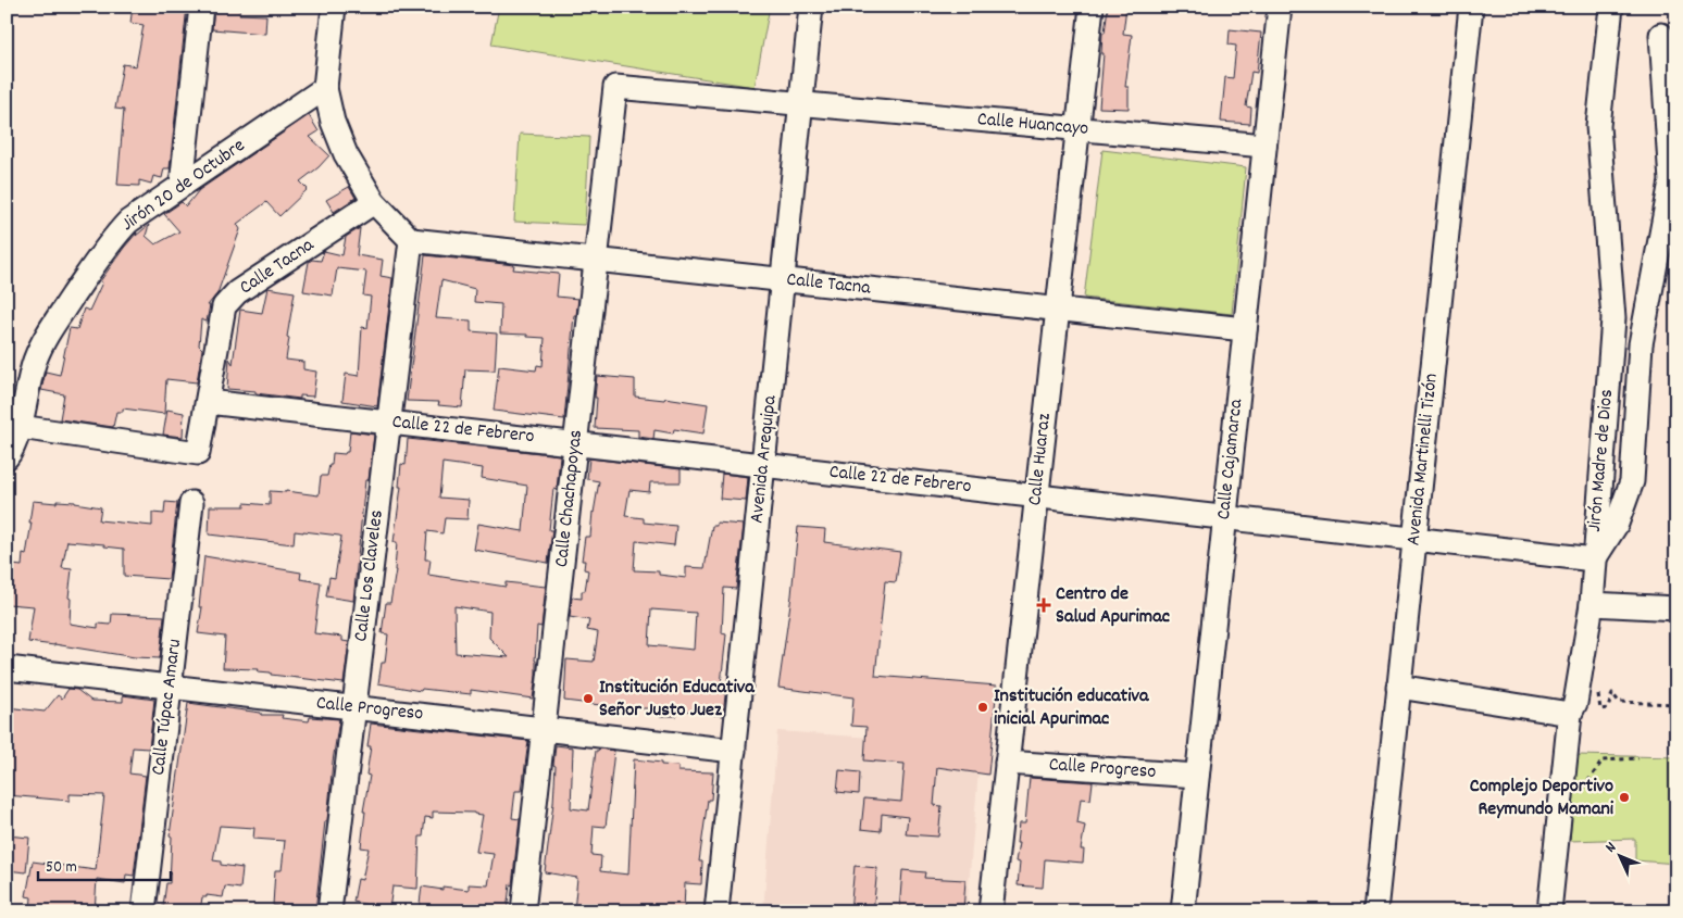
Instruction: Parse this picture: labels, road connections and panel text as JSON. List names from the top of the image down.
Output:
{
  "streets": {
    "street": [
      "Calle Huancayo",
      "Jirón 20 de Octubre",
      "Calle Tacna",
      "Calle 22 de Febrero",
      "Avenida Arequipa",
      "Calle Huaraz",
      "Calle Cajamarca",
      "Avenida Martinelli Tizón",
      "Jirón Madre de Dios",
      "Calle Chachapoyas",
      "Calle Los Claveles",
      "Calle Túpac Amaru",
      "Calle Progreso"
    ]
  },
  "crossings": [
    ["Calle Huancayo", "Avenida Arequipa"],
    ["Calle Huancayo", "Calle Huaraz"],
    ["Calle Huancayo", "Calle Cajamarca"],
    ["Calle Huancayo", "Calle Chachapoyas"],
    ["Jirón 20 de Octubre", "Calle Tacna"],
    ["Calle Tacna", "Calle 22 de Febrero"],
    ["Calle Tacna", "Avenida Arequipa"],
    ["Calle Tacna", "Calle Huaraz"],
    ["Calle Tacna", "Calle Cajamarca"],
    ["Calle Tacna", "Calle Chachapoyas"],
    ["Calle Tacna", "Calle Los Claveles"],
    ["Calle 22 de Febrero", "Avenida Arequipa"],
    ["Calle 22 de Febrero", "Calle Huaraz"],
    ["Calle 22 de Febrero", "Calle Cajamarca"],
    ["Calle 22 de Febrero", "Avenida Martinelli Tizón"],
    ["Calle 22 de Febrero", "Jirón Madre de Dios"],
    ["Calle 22 de Febrero", "Calle Chachapoyas"],
    ["Calle 22 de Febrero", "Calle Los Claveles"],
    ["Avenida Arequipa", "Calle Progreso"],
    ["Calle Huaraz", "Calle Progreso"],
    ["Calle Cajamarca", "Calle Progreso"],
    ["Calle Chachapoyas", "Calle Progreso"],
    ["Calle Los Claveles", "Calle Progreso"],
    ["Calle Túpac Amaru", "Calle Progreso"]
  ],
  "places": {
    "health": ["Centro de Salud Apurimac"],
    "other": ["Institución Educativa Señor Justo Juez", "Institución educativa inicial Apurimac", "Complejo Deportivo Reymundo Mamani"]
  },
  "scale_bar": "50 m",
  "north": "top left"
}
